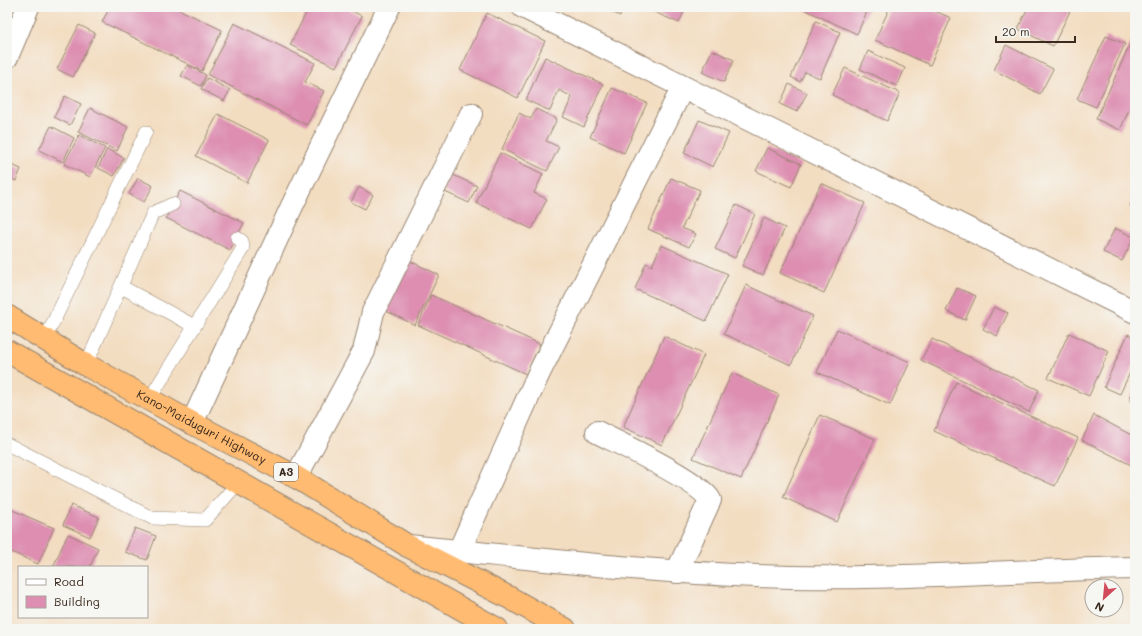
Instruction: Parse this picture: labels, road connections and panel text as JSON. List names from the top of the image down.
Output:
{
  "streets": {
    "highway": ["Kano-Maiduguri Highway", "A3"]
  },
  "legend": ["Road", "Building"],
  "scale_bar": "20 m",
  "north": "bottom left"
}
